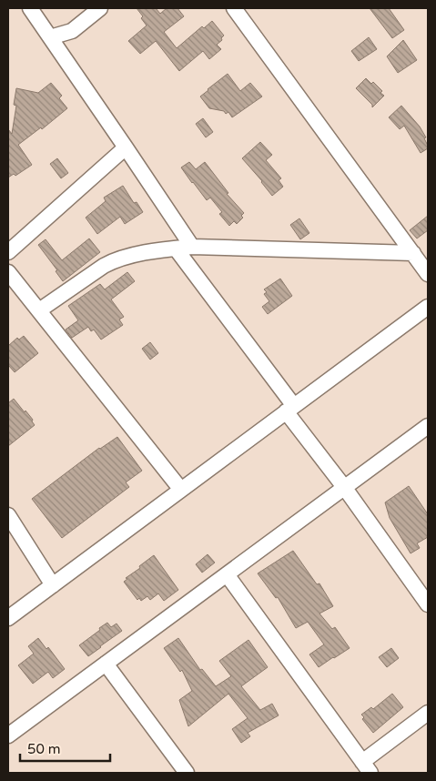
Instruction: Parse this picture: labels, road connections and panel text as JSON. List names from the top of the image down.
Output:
{
  "scale_bar": "50 m"
}
